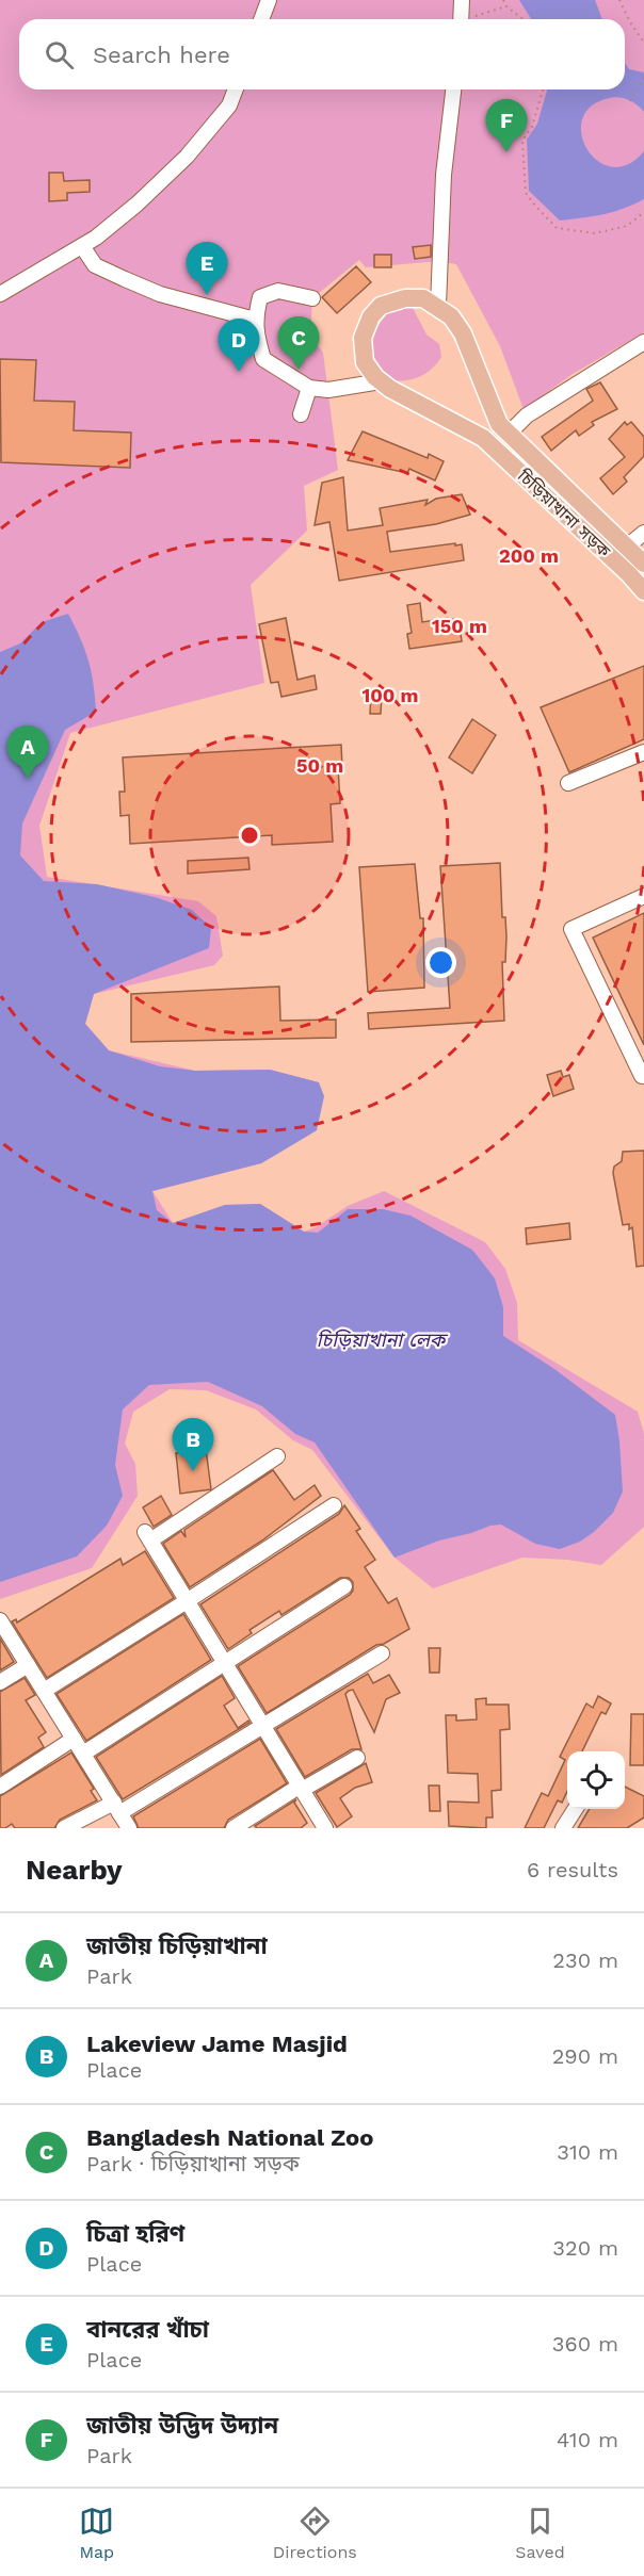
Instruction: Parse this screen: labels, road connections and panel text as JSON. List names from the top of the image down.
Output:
{
  "streets": {
    "main road": ["চিড়িয়াখানা সড়ক"]
  },
  "water": ["চিড়িয়াখানা লেক"],
  "page": {
    "search": "Search here",
    "pins": [
      "F",
      "E",
      "C",
      "D",
      "A",
      "B"
    ],
    "heading": ["Nearby", "6 results"],
    "list": [
      {
        "mark": "A",
        "name": "জাতীয় চিড়িয়াখানা",
        "note": "Park",
        "value": "230 m"
      },
      {
        "mark": "B",
        "name": "Lakeview Jame Masjid",
        "note": "Place",
        "value": "290 m"
      },
      {
        "mark": "C",
        "name": "Bangladesh National Zoo",
        "note": "Park · চিড়িয়াখানা সড়ক",
        "value": "310 m"
      },
      {
        "mark": "D",
        "name": "চিত্রা হরিণ",
        "note": "Place",
        "value": "320 m"
      },
      {
        "mark": "E",
        "name": "বানরের খাঁচা",
        "note": "Place",
        "value": "360 m"
      },
      {
        "mark": "F",
        "name": "জাতীয় উদ্ভিদ উদ্যান",
        "note": "Park",
        "value": "410 m"
      }
    ],
    "nav": ["Map", "Directions", "Saved"]
  },
  "rings": [
    "200 m",
    "150 m",
    "100 m",
    "50 m"
  ]
}
